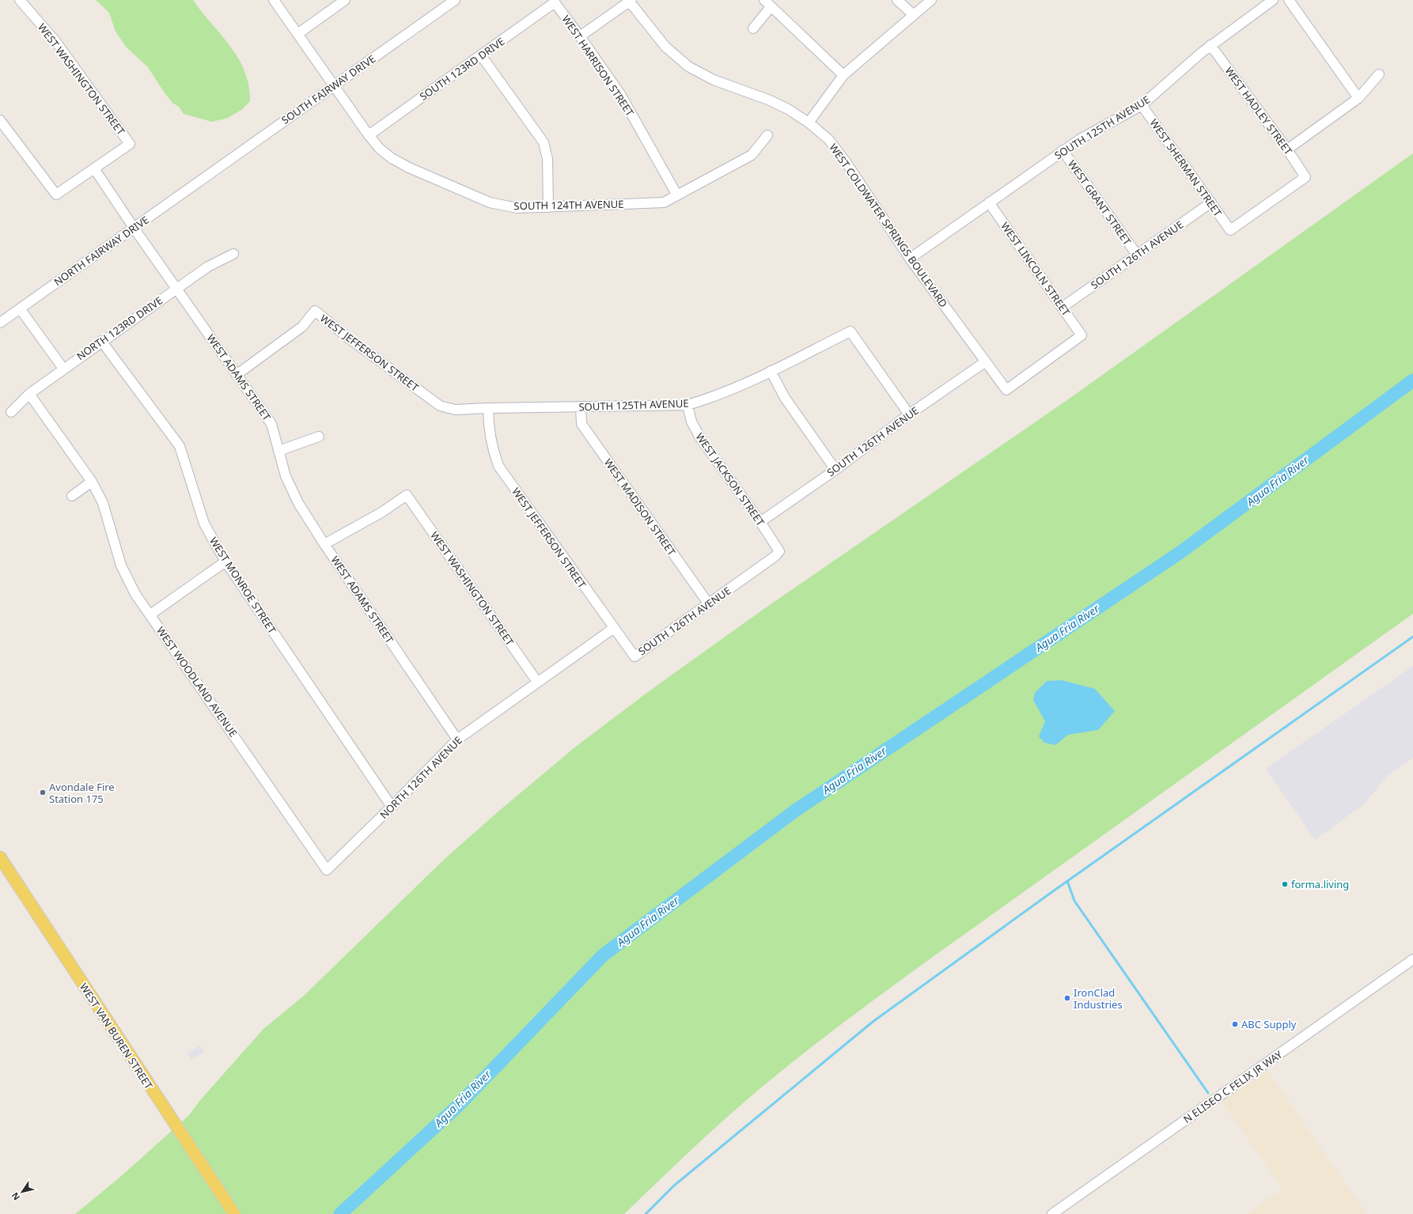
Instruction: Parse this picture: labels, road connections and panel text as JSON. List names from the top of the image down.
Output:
{
  "streets": {
    "main road": ["WEST VAN BUREN STREET"],
    "street": [
      "WEST HARRISON STREET",
      "SOUTH 123RD DRIVE",
      "WEST WASHINGTON STREET",
      "SOUTH FAIRWAY DRIVE",
      "WEST HADLEY STREET",
      "SOUTH 125TH AVENUE",
      "WEST SHERMAN STREET",
      "WEST GRANT STREET",
      "SOUTH 124TH AVENUE",
      "WEST COLDWATER SPRINGS BOULEVARD",
      "NORTH FAIRWAY DRIVE",
      "SOUTH 126TH AVENUE",
      "WEST LINCOLN STREET",
      "NORTH 123RD DRIVE",
      "WEST JEFFERSON STREET",
      "WEST ADAMS STREET",
      "WEST JACKSON STREET",
      "WEST MADISON STREET",
      "WEST MONROE STREET",
      "WEST WOODLAND AVENUE",
      "NORTH 126TH AVENUE",
      "N ELISEO C FELIX JR WAY"
    ]
  },
  "crossings": [
    ["WEST HARRISON STREET", "SOUTH 123RD DRIVE"],
    ["WEST HARRISON STREET", "SOUTH 124TH AVENUE"],
    ["SOUTH 123RD DRIVE", "SOUTH 124TH AVENUE"],
    ["WEST WASHINGTON STREET", "WEST ADAMS STREET"],
    ["WEST WASHINGTON STREET", "NORTH 126TH AVENUE"],
    ["SOUTH FAIRWAY DRIVE", "NORTH FAIRWAY DRIVE"],
    ["WEST HADLEY STREET", "SOUTH 125TH AVENUE"],
    ["WEST HADLEY STREET", "WEST SHERMAN STREET"],
    ["SOUTH 125TH AVENUE", "WEST SHERMAN STREET"],
    ["SOUTH 125TH AVENUE", "WEST GRANT STREET"],
    ["SOUTH 125TH AVENUE", "WEST COLDWATER SPRINGS BOULEVARD"],
    ["SOUTH 125TH AVENUE", "SOUTH 126TH AVENUE"],
    ["SOUTH 125TH AVENUE", "WEST LINCOLN STREET"],
    ["SOUTH 125TH AVENUE", "WEST JEFFERSON STREET"],
    ["SOUTH 125TH AVENUE", "WEST JACKSON STREET"],
    ["SOUTH 125TH AVENUE", "WEST MADISON STREET"],
    ["WEST SHERMAN STREET", "SOUTH 126TH AVENUE"],
    ["WEST GRANT STREET", "SOUTH 126TH AVENUE"],
    ["WEST COLDWATER SPRINGS BOULEVARD", "SOUTH 126TH AVENUE"],
    ["WEST COLDWATER SPRINGS BOULEVARD", "WEST LINCOLN STREET"],
    ["NORTH FAIRWAY DRIVE", "WEST ADAMS STREET"],
    ["SOUTH 126TH AVENUE", "WEST LINCOLN STREET"],
    ["SOUTH 126TH AVENUE", "WEST JEFFERSON STREET"],
    ["SOUTH 126TH AVENUE", "WEST JACKSON STREET"],
    ["SOUTH 126TH AVENUE", "WEST MADISON STREET"],
    ["NORTH 123RD DRIVE", "WEST ADAMS STREET"],
    ["NORTH 123RD DRIVE", "WEST MONROE STREET"],
    ["NORTH 123RD DRIVE", "WEST WOODLAND AVENUE"],
    ["WEST JEFFERSON STREET", "WEST ADAMS STREET"],
    ["WEST ADAMS STREET", "NORTH 126TH AVENUE"],
    ["WEST MONROE STREET", "NORTH 126TH AVENUE"],
    ["WEST WOODLAND AVENUE", "NORTH 126TH AVENUE"]
  ],
  "water": ["Agua Fria River"],
  "places": [
    "Avondale Fire Station 175",
    "forma.living",
    "IronClad Industries",
    "ABC Supply"
  ],
  "north": "bottom left"
}
